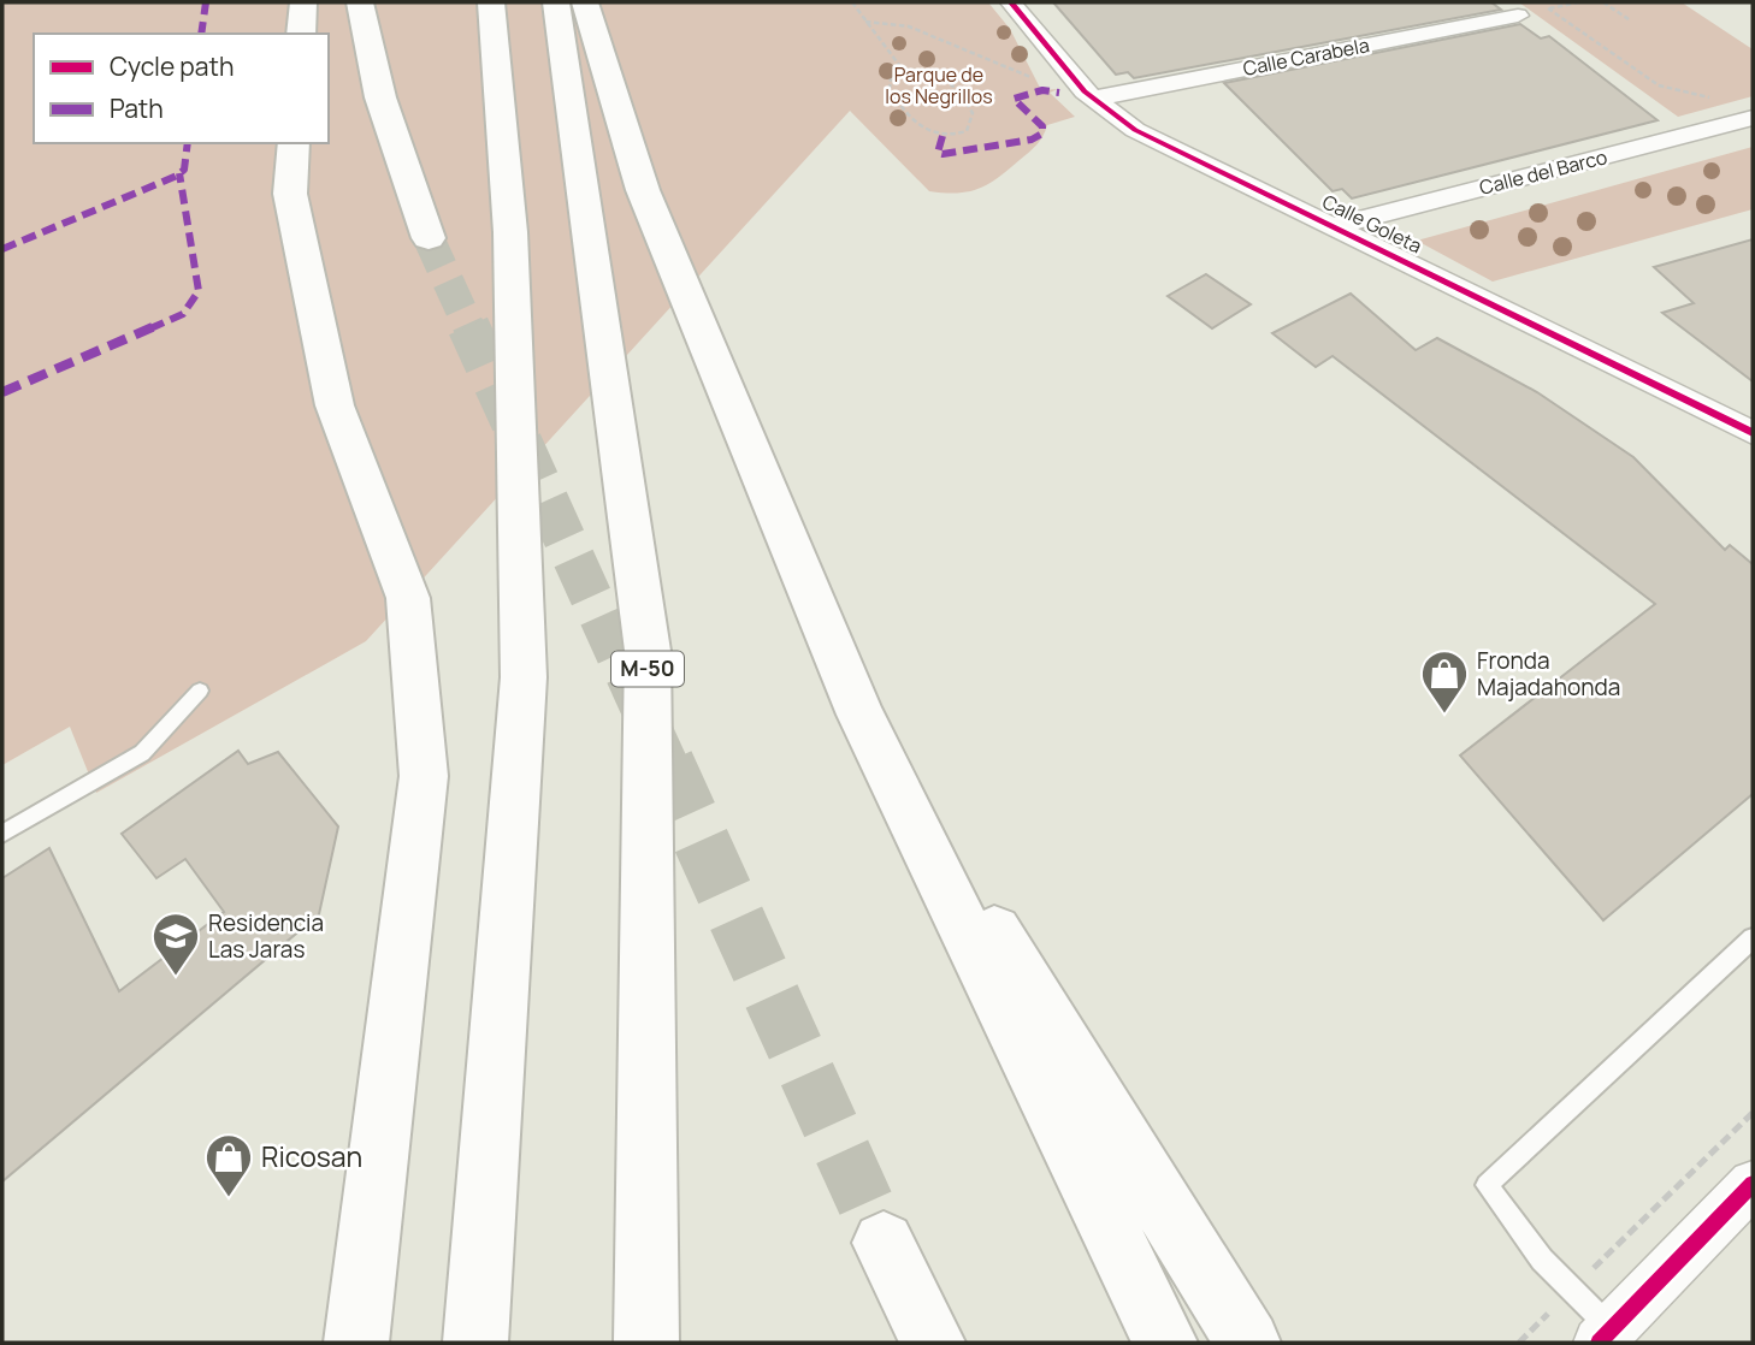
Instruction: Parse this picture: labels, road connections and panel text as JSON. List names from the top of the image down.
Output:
{
  "streets": {
    "highway": ["M-50"],
    "street": ["Calle Carabela", "Calle del Barco", "Calle Goleta"]
  },
  "crossings": [
    ["Calle Carabela", "Calle Goleta"],
    ["Calle del Barco", "Calle Goleta"]
  ],
  "parks": ["Parque de los Negrillos"],
  "places": {
    "shop": ["Fronda Majadahonda", "Ricosan"],
    "school or university": ["Residencia Las Jaras"]
  },
  "legend": ["Cycle path", "Path"]
}
